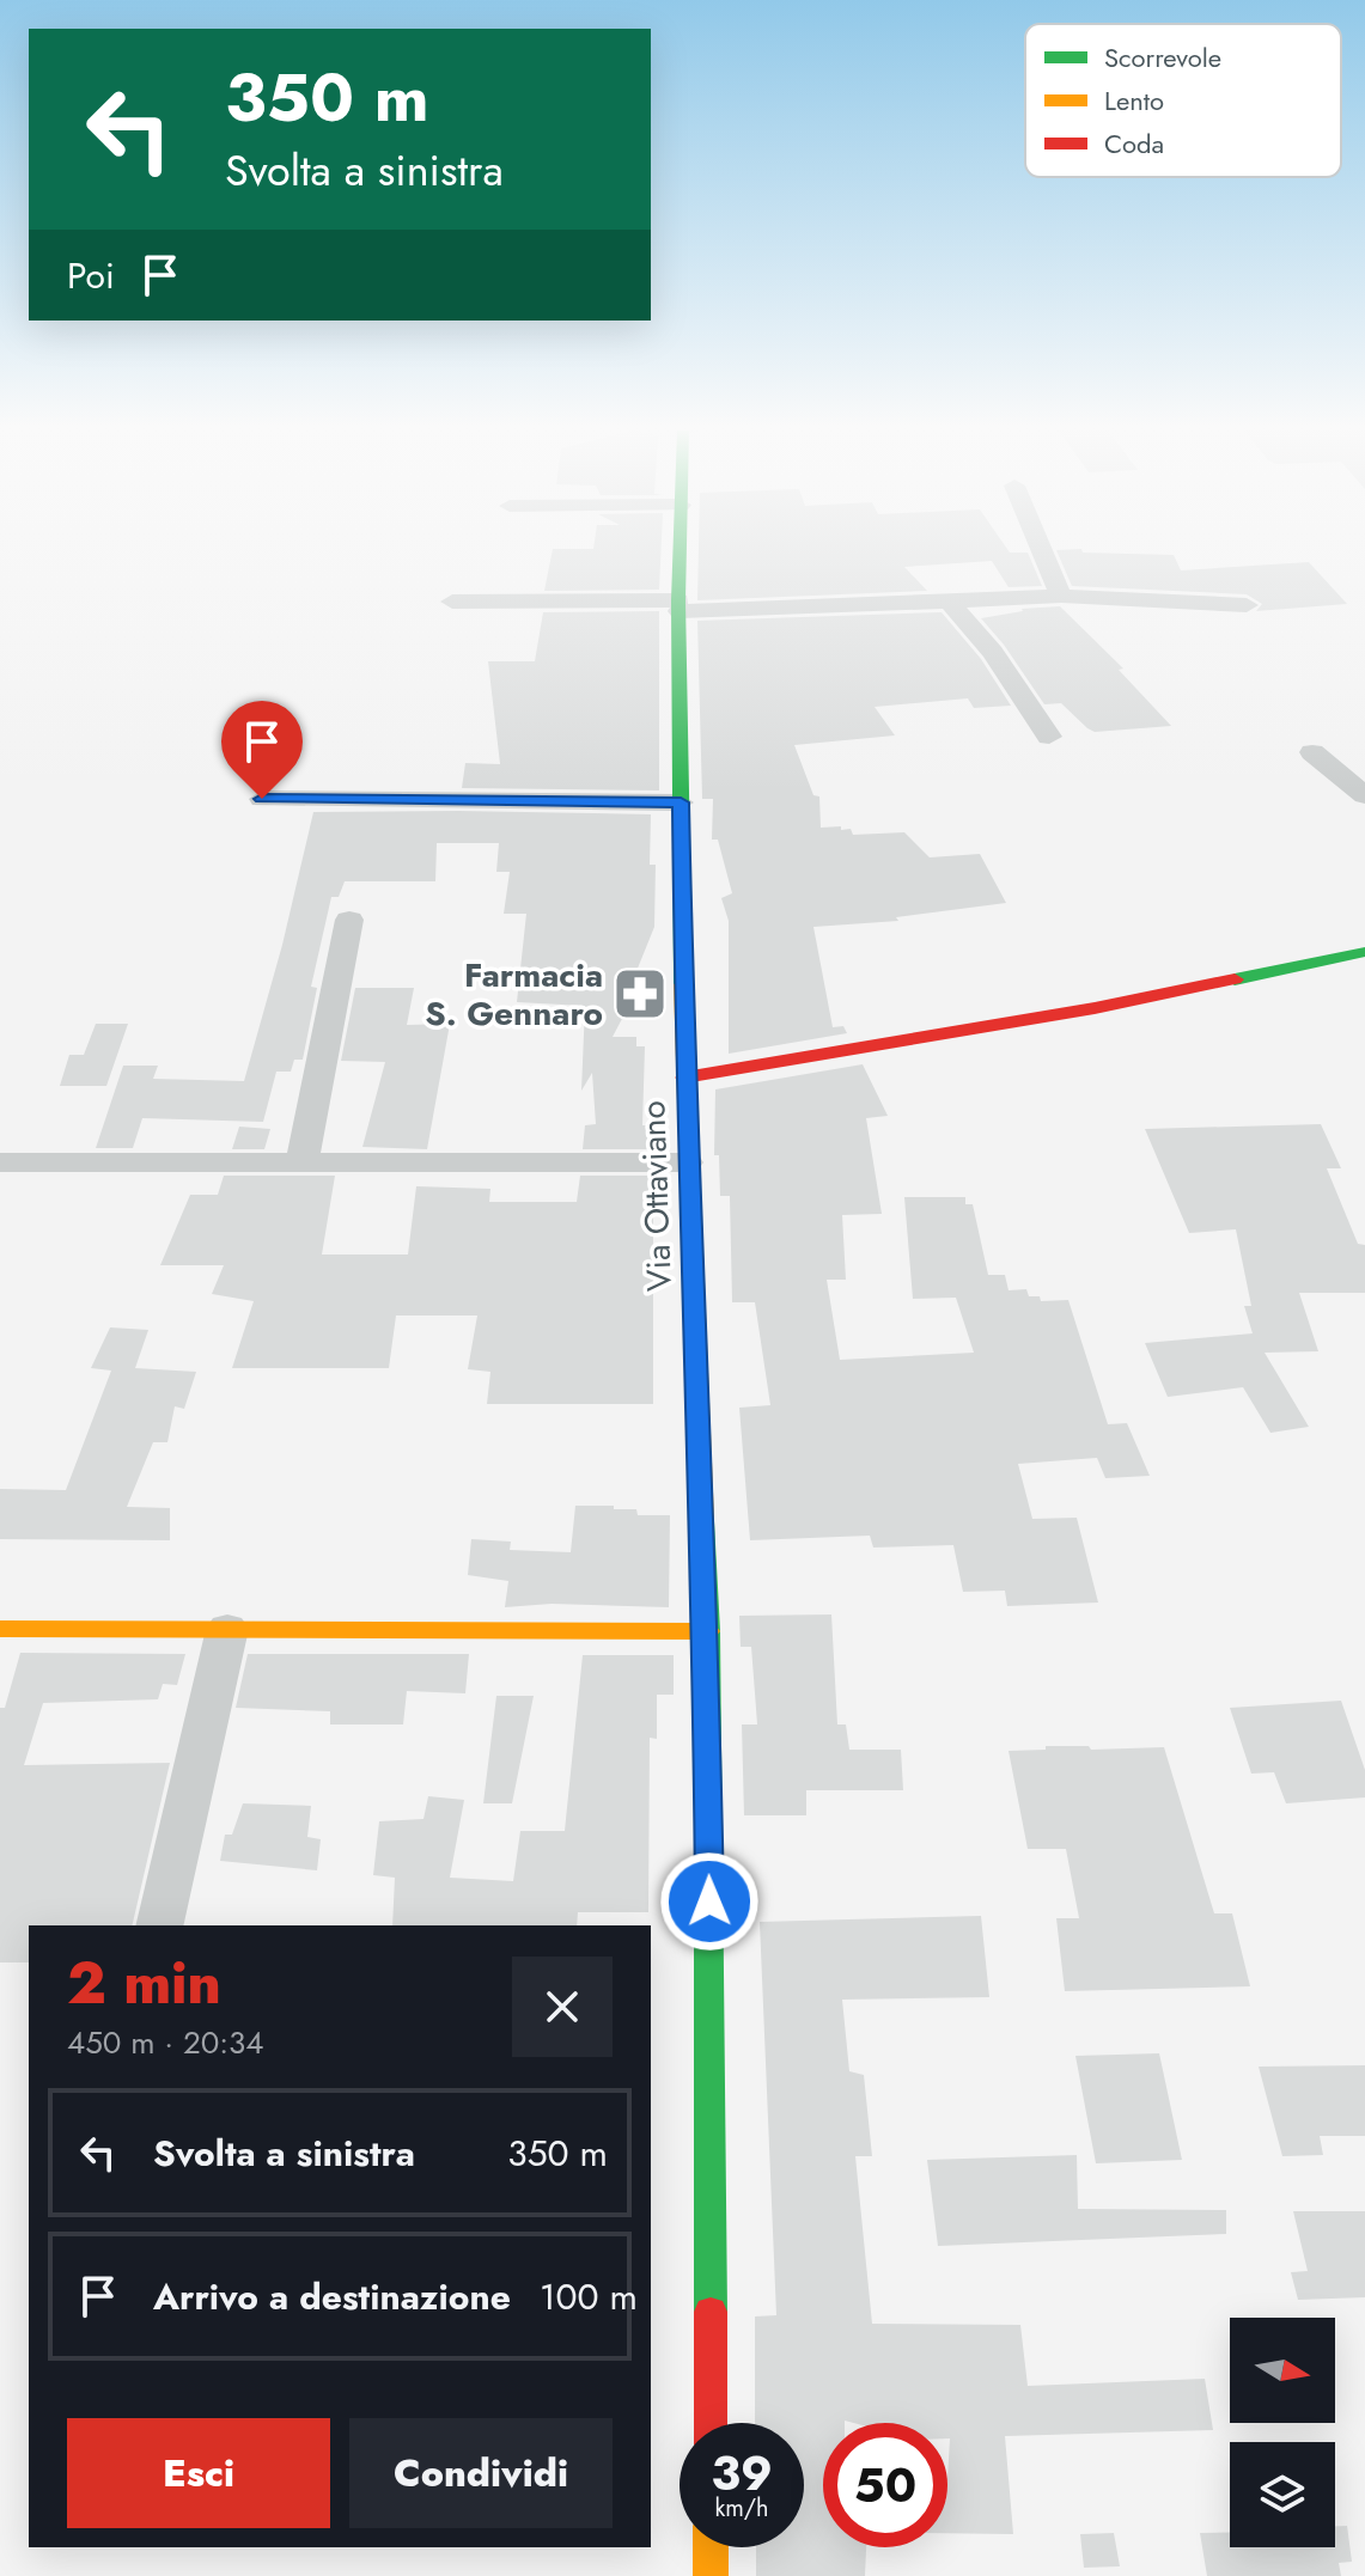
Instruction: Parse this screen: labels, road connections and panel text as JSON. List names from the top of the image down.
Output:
{
  "streets": {
    "main road": ["Via Ottaviano"]
  },
  "places": {
    "pharmacy": ["Farmacia S. Gennaro"]
  },
  "legend": ["Scorrevole", "Lento", "Coda"],
  "north": "right",
  "page": {
    "turn": ["350 m", "Svolta a sinistra"],
    "then": "Poi",
    "heading": ["2 min", "450 m · 20:34"],
    "list": [
      {
        "name": "Svolta a sinistra",
        "value": "350 m"
      },
      {
        "name": "Arrivo a destinazione",
        "value": "100 m"
      }
    ],
    "buttons": ["Esci", "Condividi"],
    "speed": "39 km/h",
    "limit": "50"
  }
}
